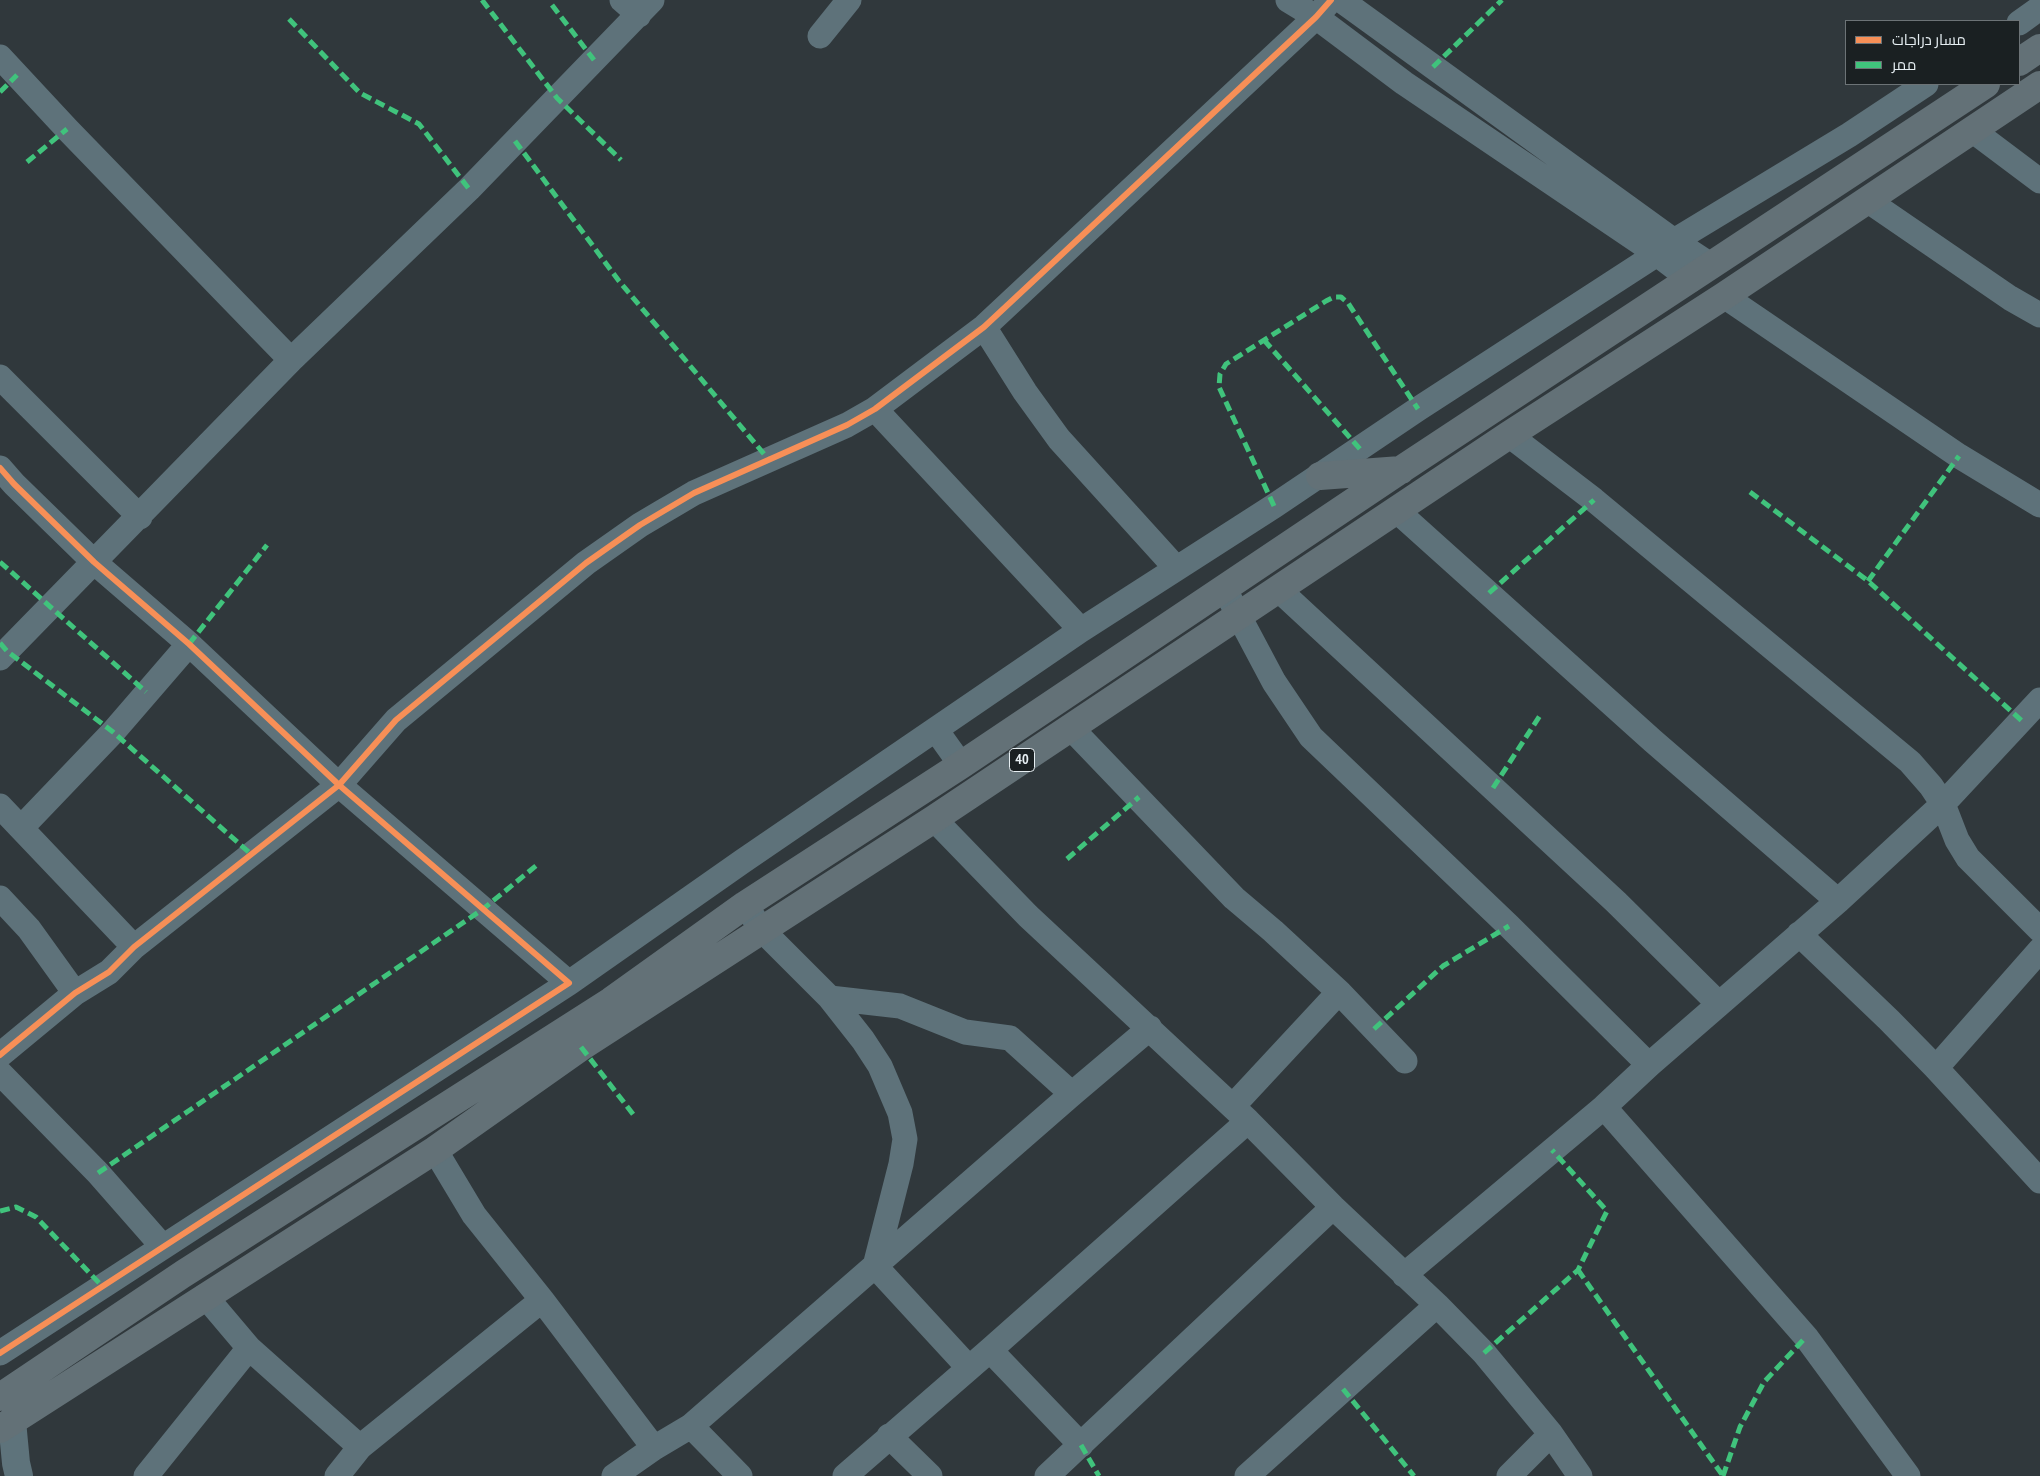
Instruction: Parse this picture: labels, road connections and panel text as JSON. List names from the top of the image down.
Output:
{
  "streets": {
    "highway": ["40"]
  },
  "legend": ["مسار دراجات", "ممر"]
}
